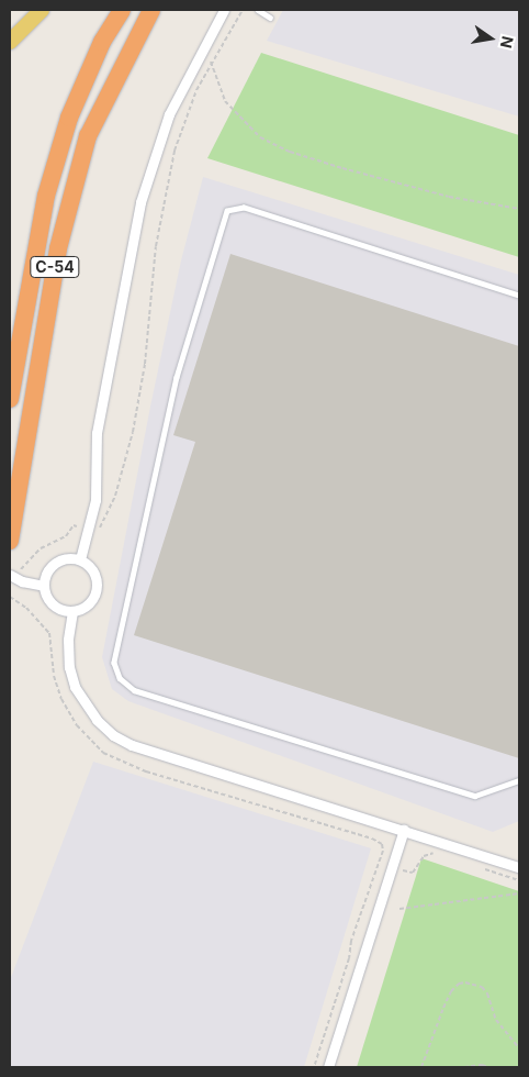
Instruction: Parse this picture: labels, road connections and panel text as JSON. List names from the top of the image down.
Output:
{
  "streets": {
    "highway": ["C-54"]
  },
  "north": "right"
}
